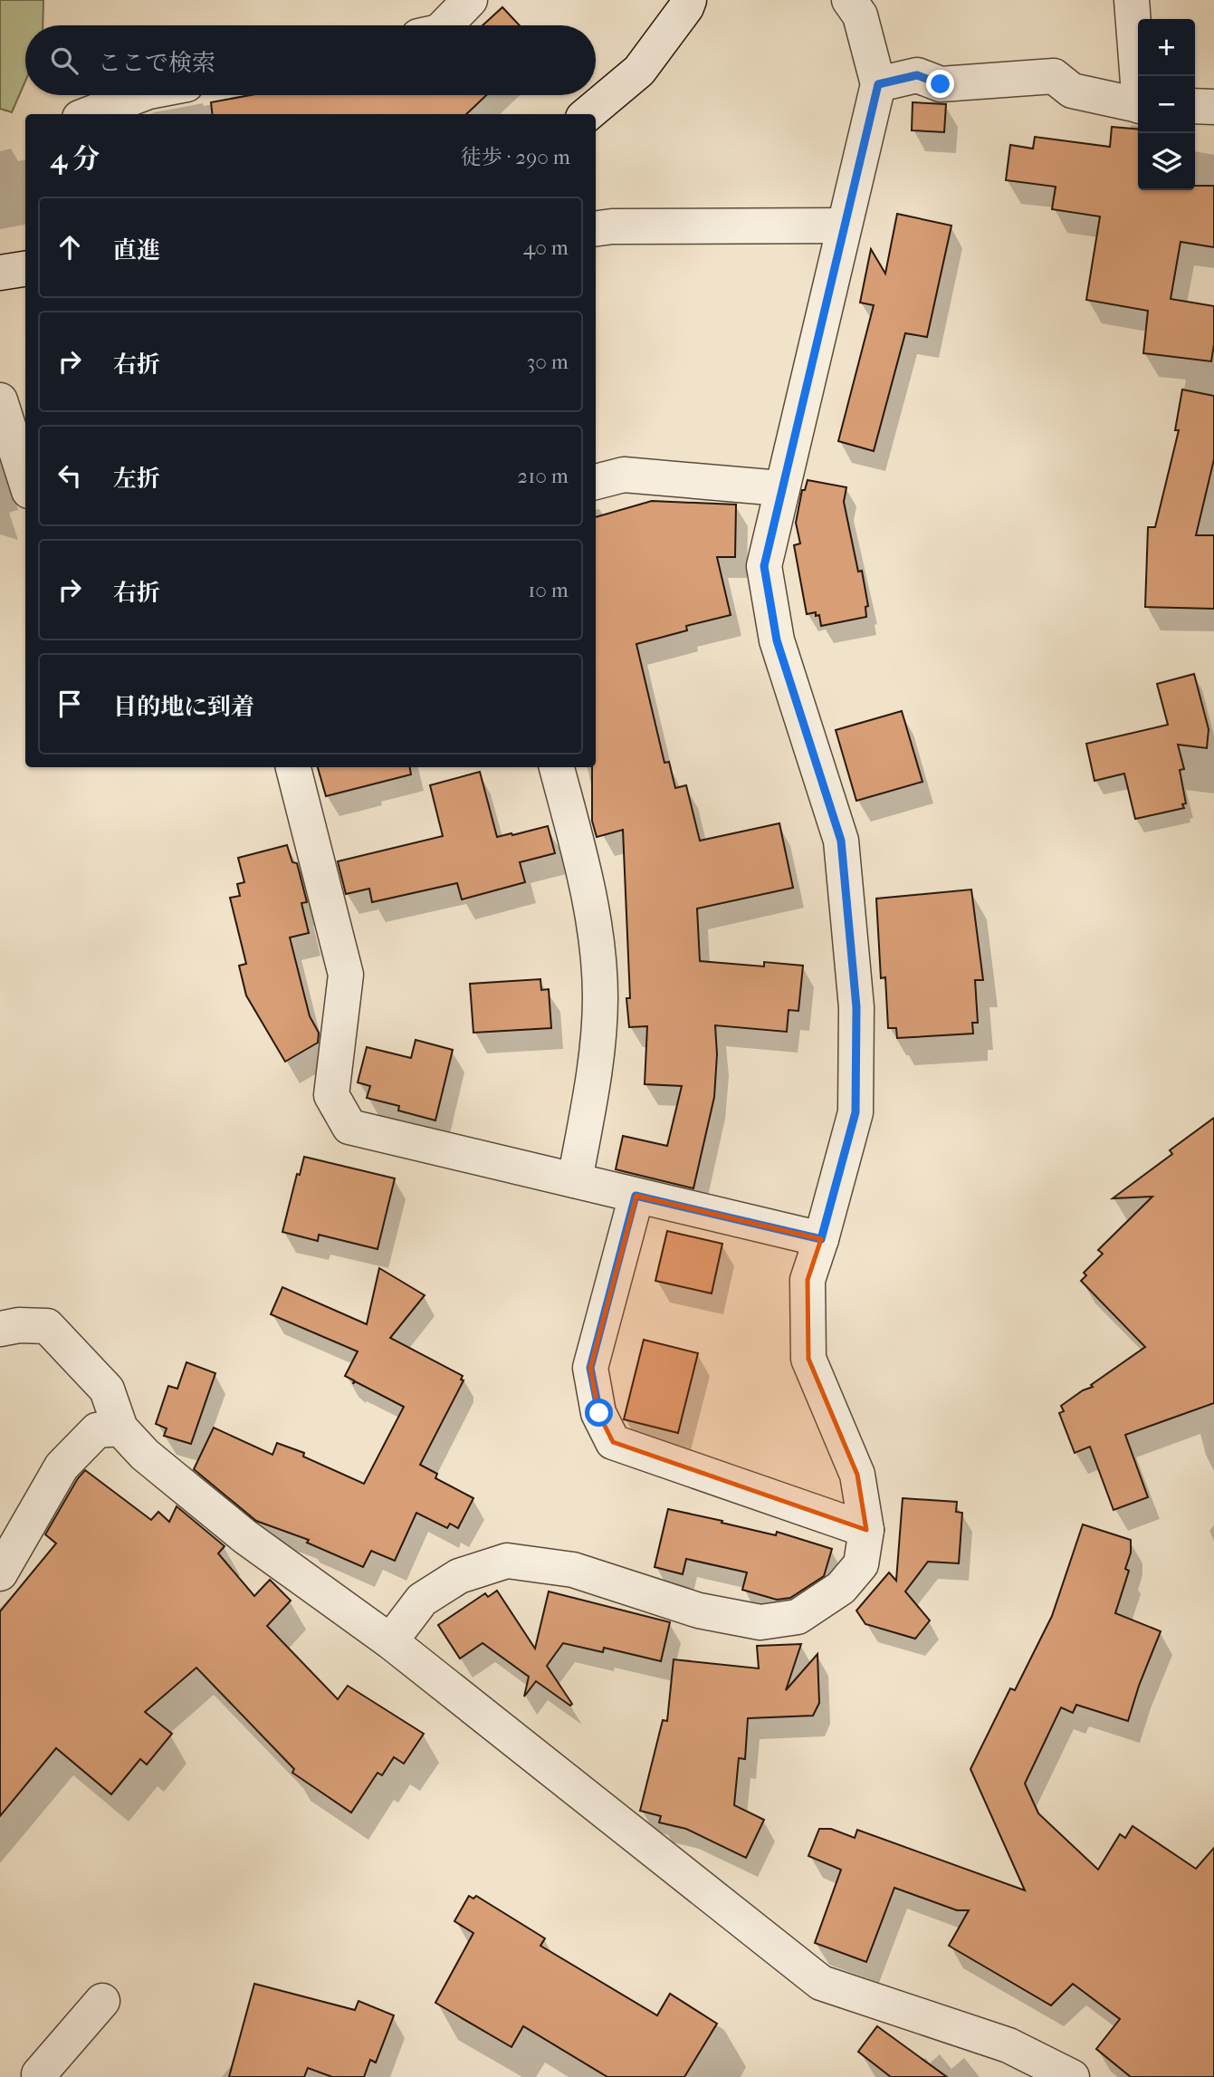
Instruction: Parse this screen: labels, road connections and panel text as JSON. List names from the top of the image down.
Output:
{
  "page": {
    "map_buttons": ["+", "−"],
    "search": "ここで検索",
    "heading": ["4 分", "徒歩 · 290 m"],
    "list": [
      ["直進", "40 m"],
      ["右折", "30 m"],
      ["左折", "210 m"],
      ["右折", "10 m"],
      "目的地に到着"
    ]
  }
}
